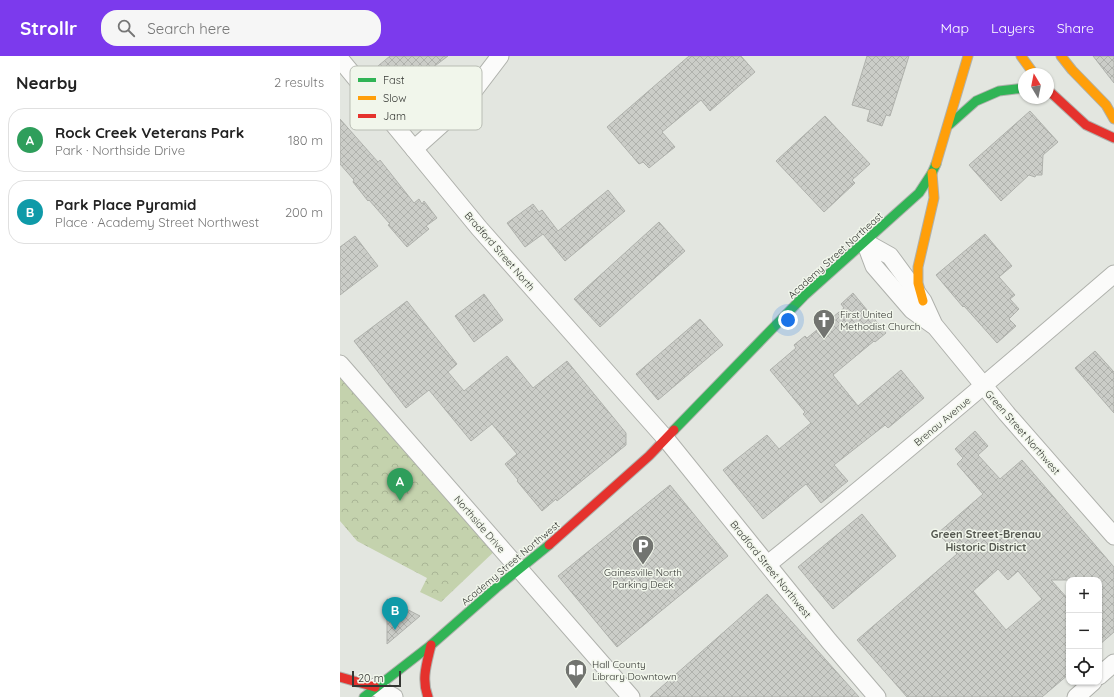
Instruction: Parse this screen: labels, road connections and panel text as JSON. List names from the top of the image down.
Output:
{
  "streets": {
    "main road": ["Academy Street Northeast", "Academy Street Northwest"],
    "street": [
      "Bradford Street North",
      "Brenau Avenue",
      "Green Street Northwest",
      "Northside Drive",
      "Bradford Street Northwest"
    ]
  },
  "crossings": [
    ["Bradford Street North", "Academy Street Northeast"],
    ["Bradford Street North", "Academy Street Northwest"],
    ["Bradford Street North", "Bradford Street Northwest"],
    ["Academy Street Northeast", "Green Street Northwest"],
    ["Academy Street Northeast", "Academy Street Northwest"],
    ["Academy Street Northeast", "Bradford Street Northwest"],
    ["Brenau Avenue", "Green Street Northwest"],
    ["Brenau Avenue", "Bradford Street Northwest"],
    ["Northside Drive", "Academy Street Northwest"],
    ["Academy Street Northwest", "Bradford Street Northwest"]
  ],
  "districts": ["Green Street-Brenau Historic District"],
  "places": {
    "church": ["First United Methodist Church"],
    "parking": ["Gainesville North Parking Deck"],
    "library": ["Hall County Library Downtown"]
  },
  "legend": ["Fast", "Slow", "Jam"],
  "scale_bar": "20 m",
  "north": "top",
  "page": {
    "header": "Strollr",
    "search": "Search here",
    "nav": ["Map", "Layers", "Share"],
    "heading": ["Nearby", "2 results"],
    "list": [
      {
        "mark": "A",
        "name": "Rock Creek Veterans Park",
        "note": "Park · Northside Drive",
        "value": "180 m"
      },
      {
        "mark": "B",
        "name": "Park Place Pyramid",
        "note": "Place · Academy Street Northwest",
        "value": "200 m"
      }
    ],
    "pins": ["A", "B"],
    "map_buttons": ["+", "−"],
    "scale": "20 m"
  }
}
